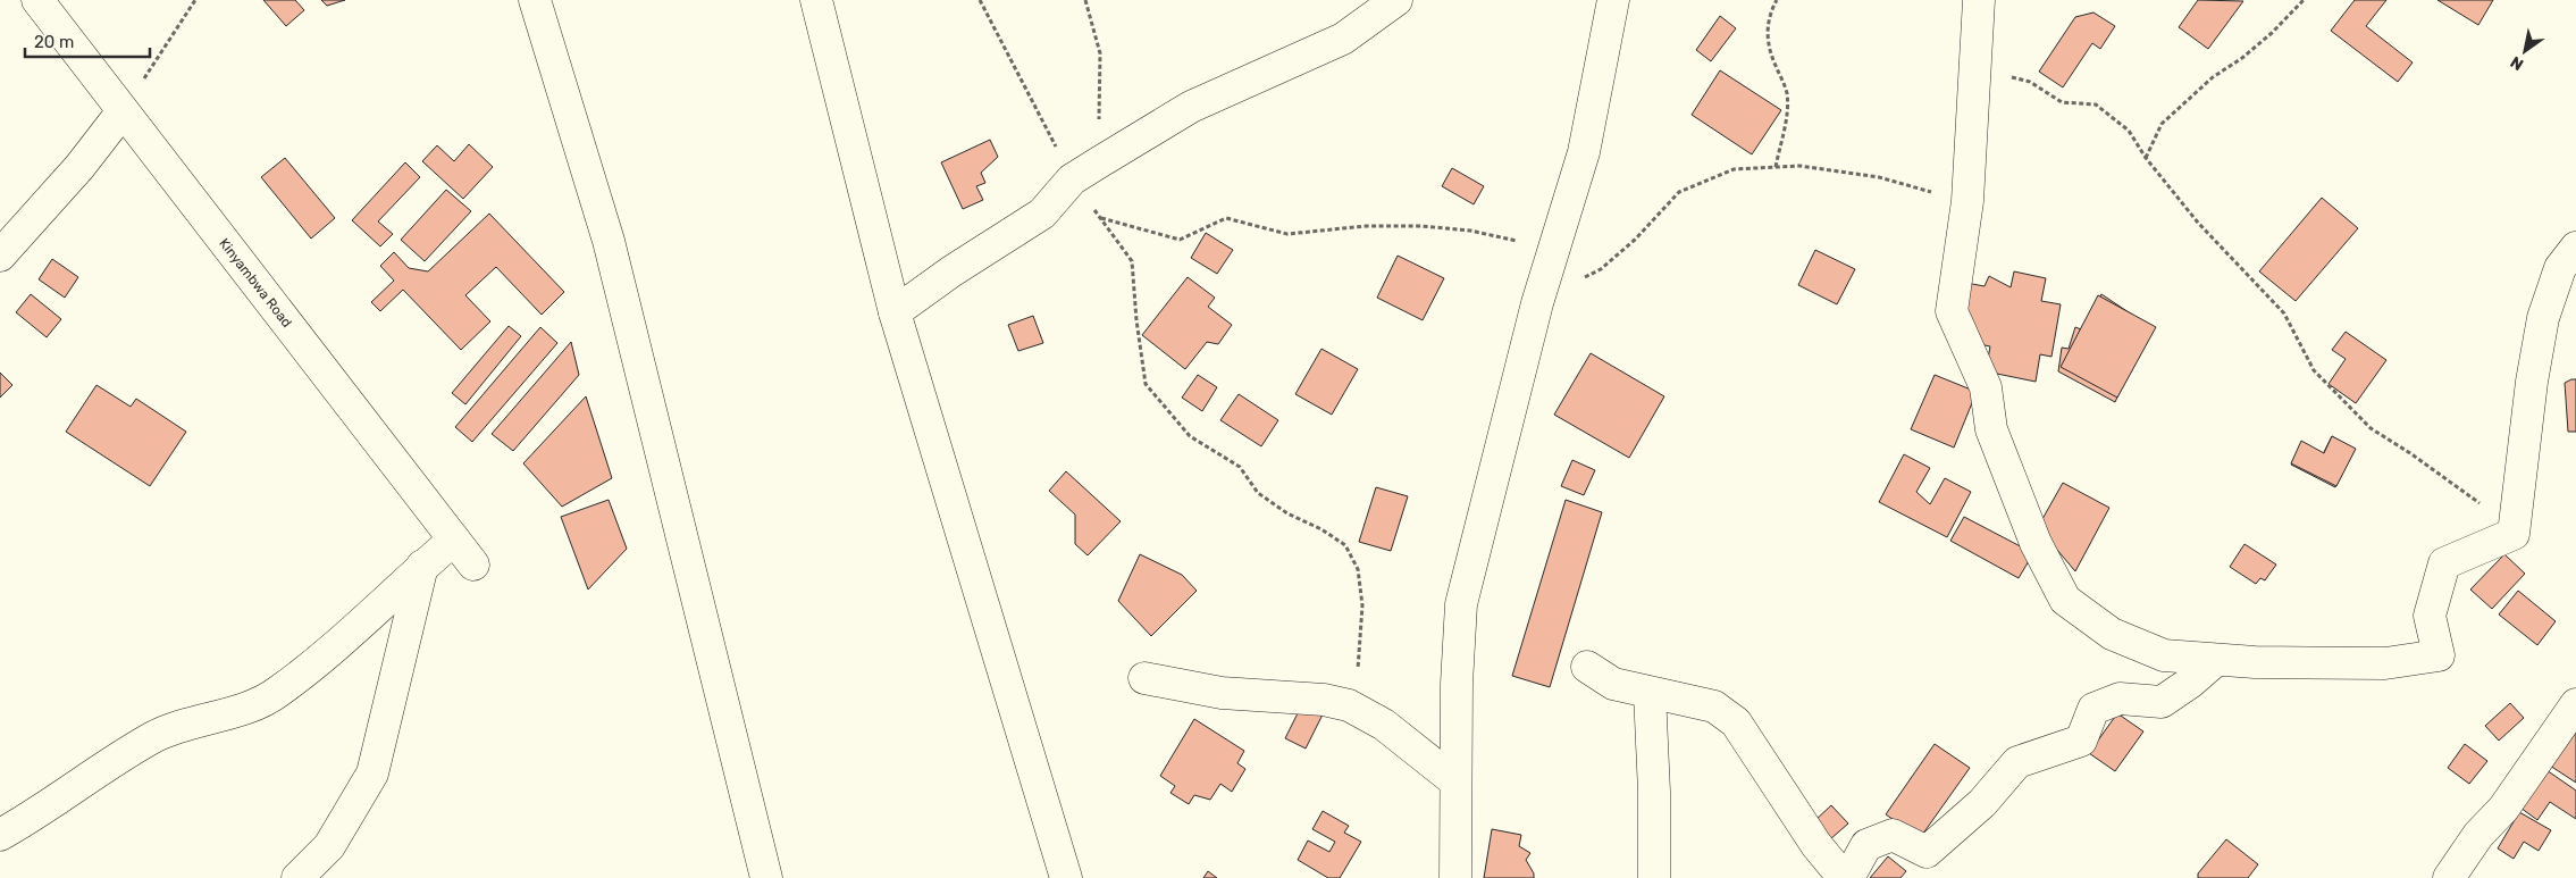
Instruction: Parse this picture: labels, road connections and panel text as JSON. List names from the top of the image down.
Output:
{
  "streets": {
    "street": ["Kinyambwa Road"]
  },
  "scale_bar": "20 m",
  "north": "bottom left"
}
